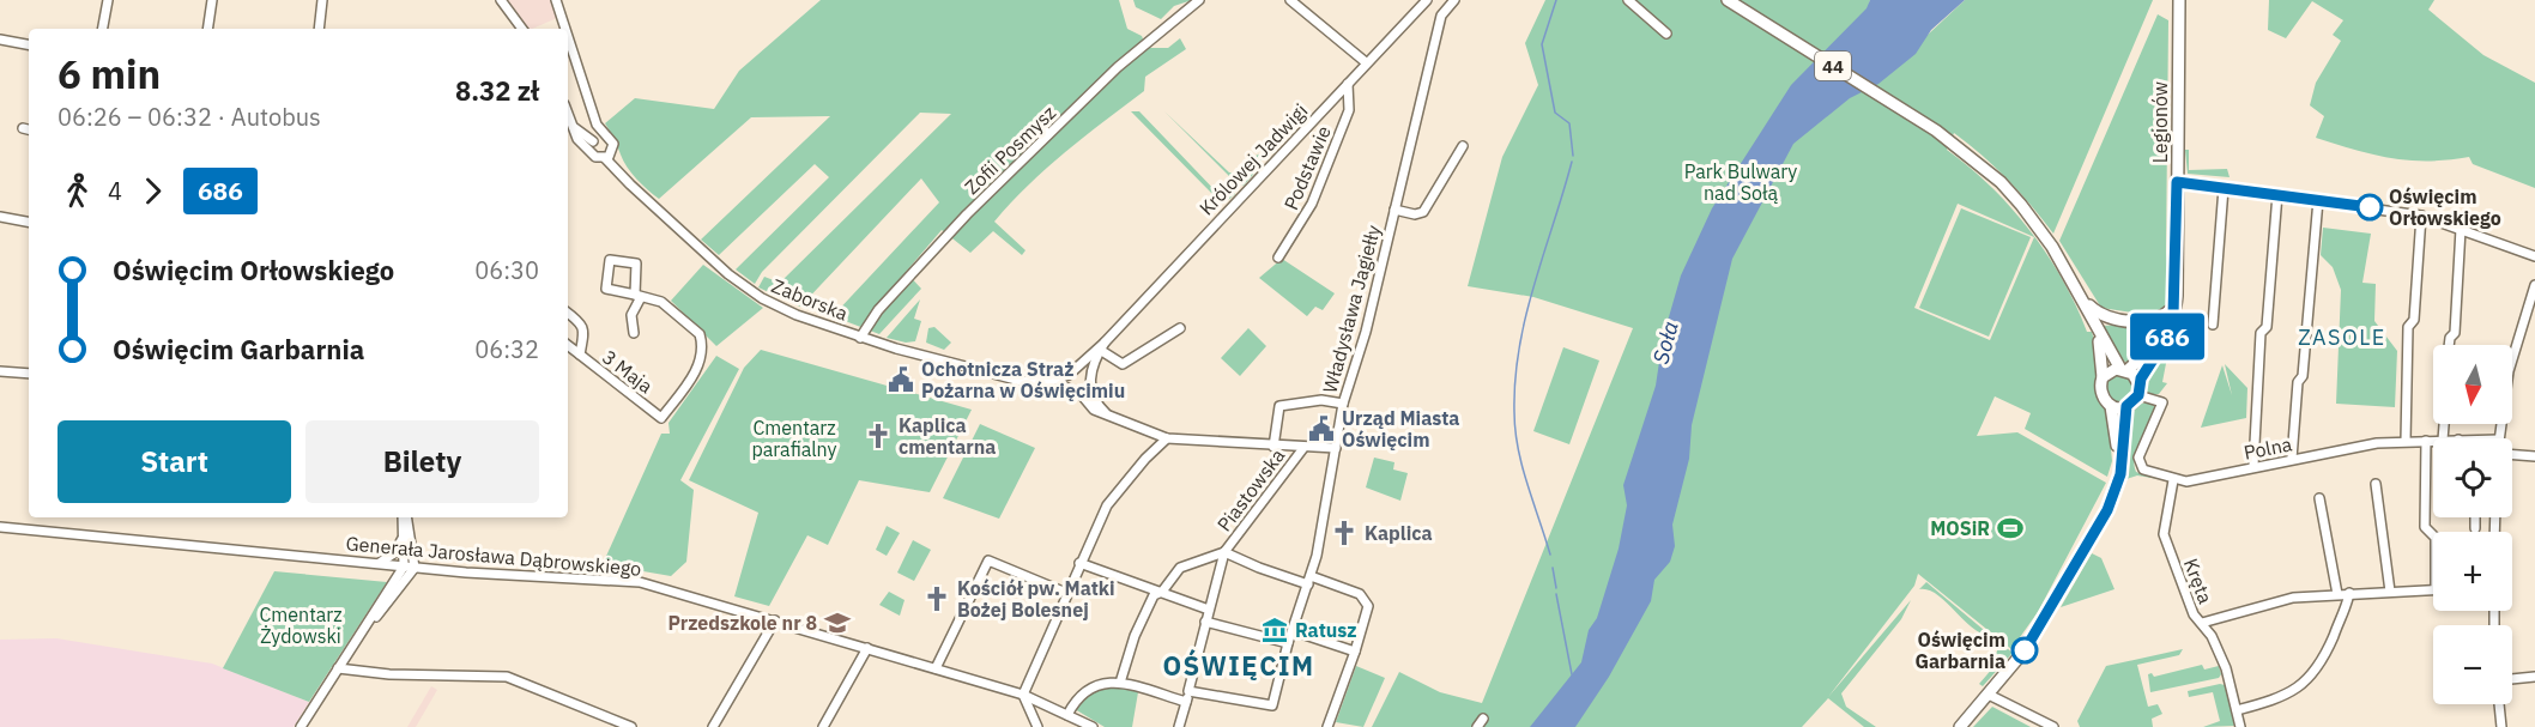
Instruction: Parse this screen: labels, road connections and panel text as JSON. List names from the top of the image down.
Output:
{
  "streets": {
    "main road": ["44", "Legionów"],
    "street": [
      "Zofii Posmysz",
      "Królowej Jadwigi",
      "Podstawie",
      "Zaborska",
      "Władysława Jagiełły",
      "3 Maja",
      "Polna",
      "Piastowska",
      "Generała Jarosława Dąbrowskiego",
      "Kręta"
    ]
  },
  "crossings": [
    ["44", "Legionów"],
    ["44", "Polna"],
    ["Legionów", "Polna"],
    ["Zofii Posmysz", "Zaborska"],
    ["Królowej Jadwigi", "Podstawie"],
    ["Królowej Jadwigi", "Zaborska"],
    ["Polna", "Kręta"]
  ],
  "districts": ["ZASOLE", "OŚWIĘCIM"],
  "water": ["Soła"],
  "parks": ["Park Bulwary nad Sołą", "Cmentarz parafialny", "Cmentarz Żydowski"],
  "places": {
    "other": ["Oświęcim Orłowskiego", "Oświęcim Garbarnia"],
    "public building": ["Ochotnicza Straż Pożarna w Oświęcimiu", "Urząd Miasta Oświęcim"],
    "church": ["Kaplica cmentarna", "Kaplica", "Kościół pw. Matki Bożej Bolesnej"],
    "sports": ["MOSiR"],
    "school or university": ["Przedszkole nr 8"],
    "museum": ["Ratusz"]
  },
  "lines": ["bus line 686"],
  "north": "bottom",
  "page": {
    "on_map": "686",
    "heading": ["6 min", "06:26 – 06:32 · Autobus", "8.32 zł"],
    "legs": ["4", "686"],
    "list": [
      {
        "name": "Oświęcim Orłowskiego",
        "value": "06:30"
      },
      {
        "name": "Oświęcim Garbarnia",
        "value": "06:32"
      }
    ],
    "map_buttons": ["+", "−"],
    "buttons": ["Start", "Bilety"]
  }
}
